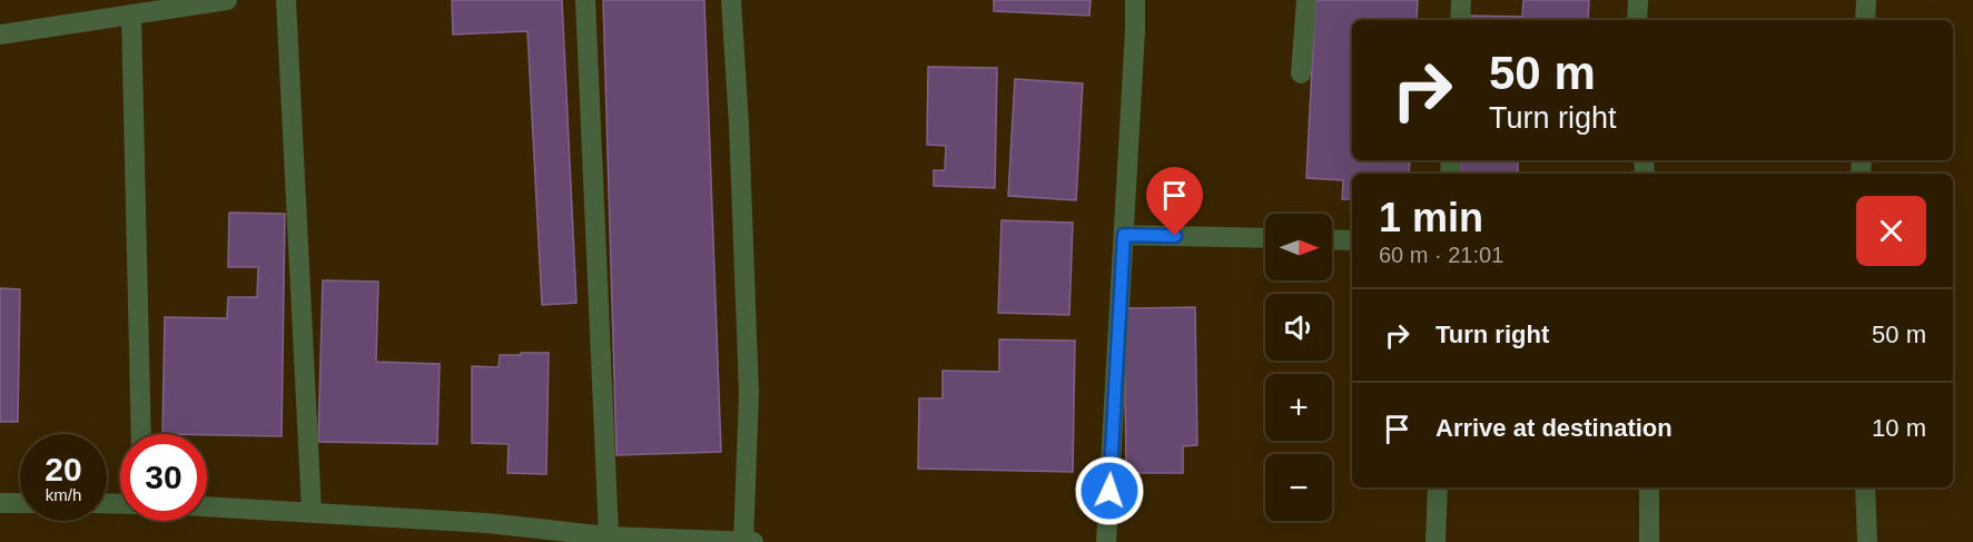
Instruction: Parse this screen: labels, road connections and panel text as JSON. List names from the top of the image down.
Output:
{
  "north": "right",
  "page": {
    "turn": ["50 m", "Turn right"],
    "heading": ["1 min", "60 m · 21:01"],
    "map_buttons": ["+", "−"],
    "list": [
      {
        "name": "Turn right",
        "value": "50 m"
      },
      {
        "name": "Arrive at destination",
        "value": "10 m"
      }
    ],
    "speed": "20 km/h",
    "limit": "30"
  }
}
